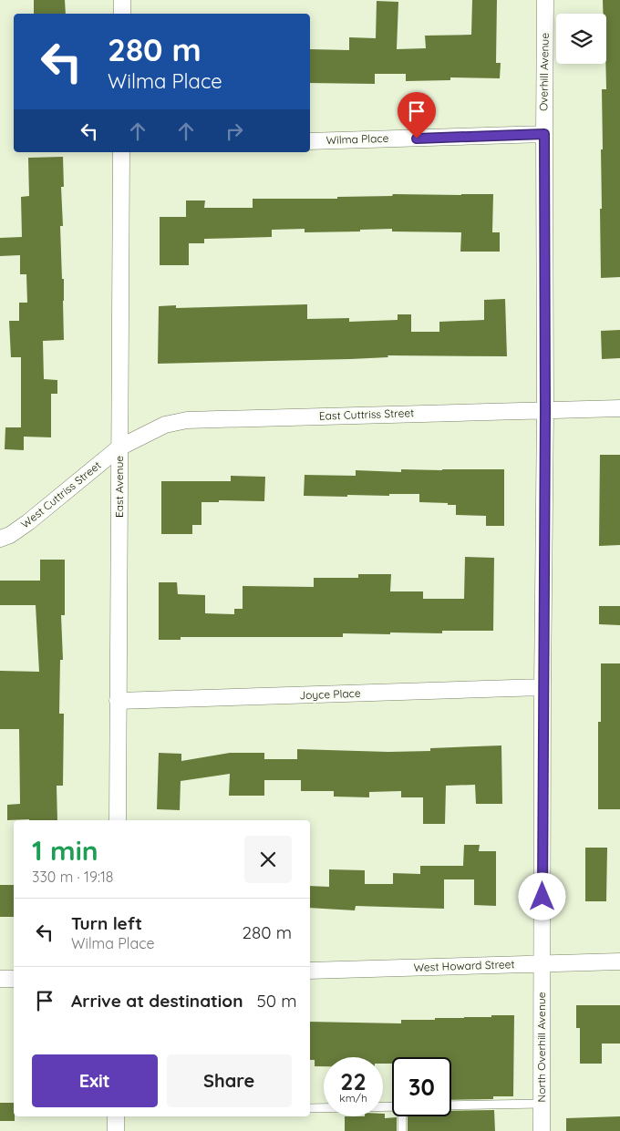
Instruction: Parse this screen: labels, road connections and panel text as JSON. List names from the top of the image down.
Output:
{
  "streets": {
    "street": [
      "Overhill Avenue",
      "Wilma Place",
      "East Cuttriss Street",
      "East Avenue",
      "West Cuttriss Street",
      "Joyce Place",
      "West Howard Street",
      "North Overhill Avenue"
    ]
  },
  "crossings": [
    ["Overhill Avenue", "Wilma Place"],
    ["Overhill Avenue", "East Cuttriss Street"],
    ["Overhill Avenue", "Joyce Place"],
    ["Overhill Avenue", "West Howard Street"],
    ["Overhill Avenue", "North Overhill Avenue"],
    ["East Cuttriss Street", "East Avenue"],
    ["East Cuttriss Street", "West Cuttriss Street"],
    ["East Avenue", "West Cuttriss Street"],
    ["East Avenue", "Joyce Place"],
    ["West Howard Street", "North Overhill Avenue"]
  ],
  "page": {
    "turn": ["280 m", "Wilma Place"],
    "heading": ["1 min", "330 m · 19:18"],
    "list": [
      {
        "name": "Turn left",
        "note": "Wilma Place",
        "value": "280 m"
      },
      {
        "name": "Arrive at destination",
        "value": "50 m"
      }
    ],
    "buttons": ["Exit", "Share"],
    "speed": "22 km/h",
    "limit": "30"
  }
}
